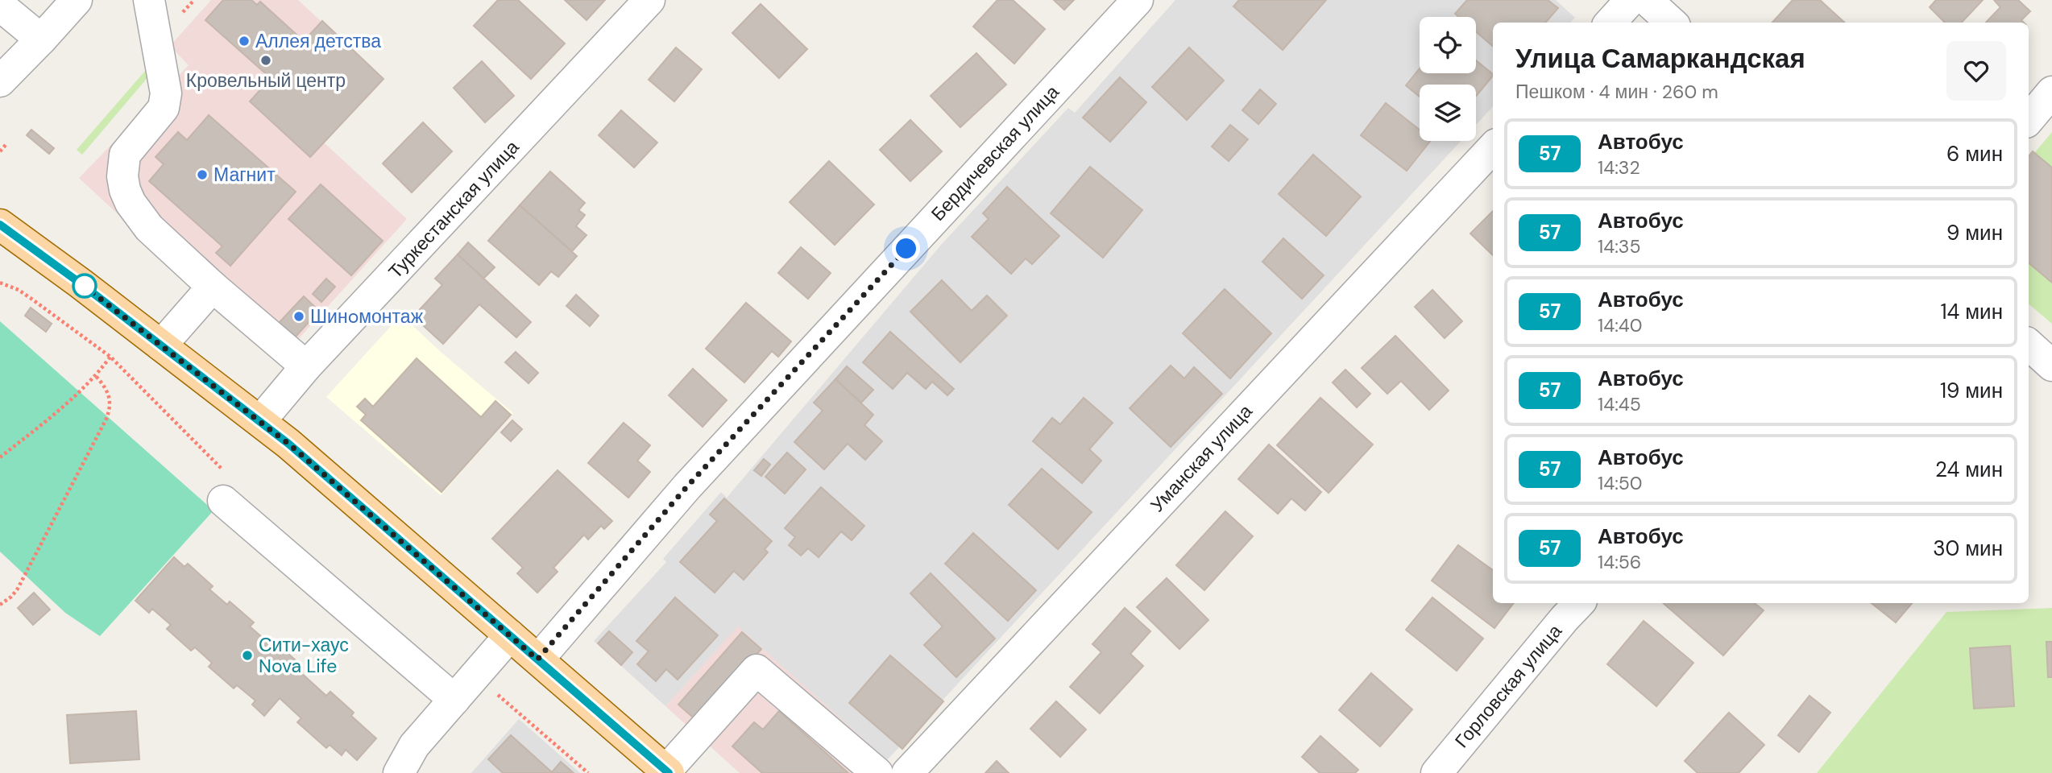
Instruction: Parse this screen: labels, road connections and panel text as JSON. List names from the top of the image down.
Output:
{
  "streets": {
    "street": [
      "Бердичевская улица",
      "Туркестанская улица",
      "Уманская улица",
      "Горловская улица"
    ]
  },
  "places": [
    "Аллея детства",
    "Кровельный центр",
    "Магнит",
    "Шинoмонтаж",
    "Сити-хаус Nova Life"
  ],
  "lines": ["bus line 57"],
  "page": {
    "heading": ["Улица Самаркандская", "Пешком · 4 мин · 260 m"],
    "list": [
      {
        "mark": "57",
        "name": "Автобус",
        "note": "14:32",
        "value": "6 мин"
      },
      {
        "mark": "57",
        "name": "Автобус",
        "note": "14:35",
        "value": "9 мин"
      },
      {
        "mark": "57",
        "name": "Автобус",
        "note": "14:40",
        "value": "14 мин"
      },
      {
        "mark": "57",
        "name": "Автобус",
        "note": "14:45",
        "value": "19 мин"
      },
      {
        "mark": "57",
        "name": "Автобус",
        "note": "14:50",
        "value": "24 мин"
      },
      {
        "mark": "57",
        "name": "Автобус",
        "note": "14:56",
        "value": "30 мин"
      }
    ]
  }
}
